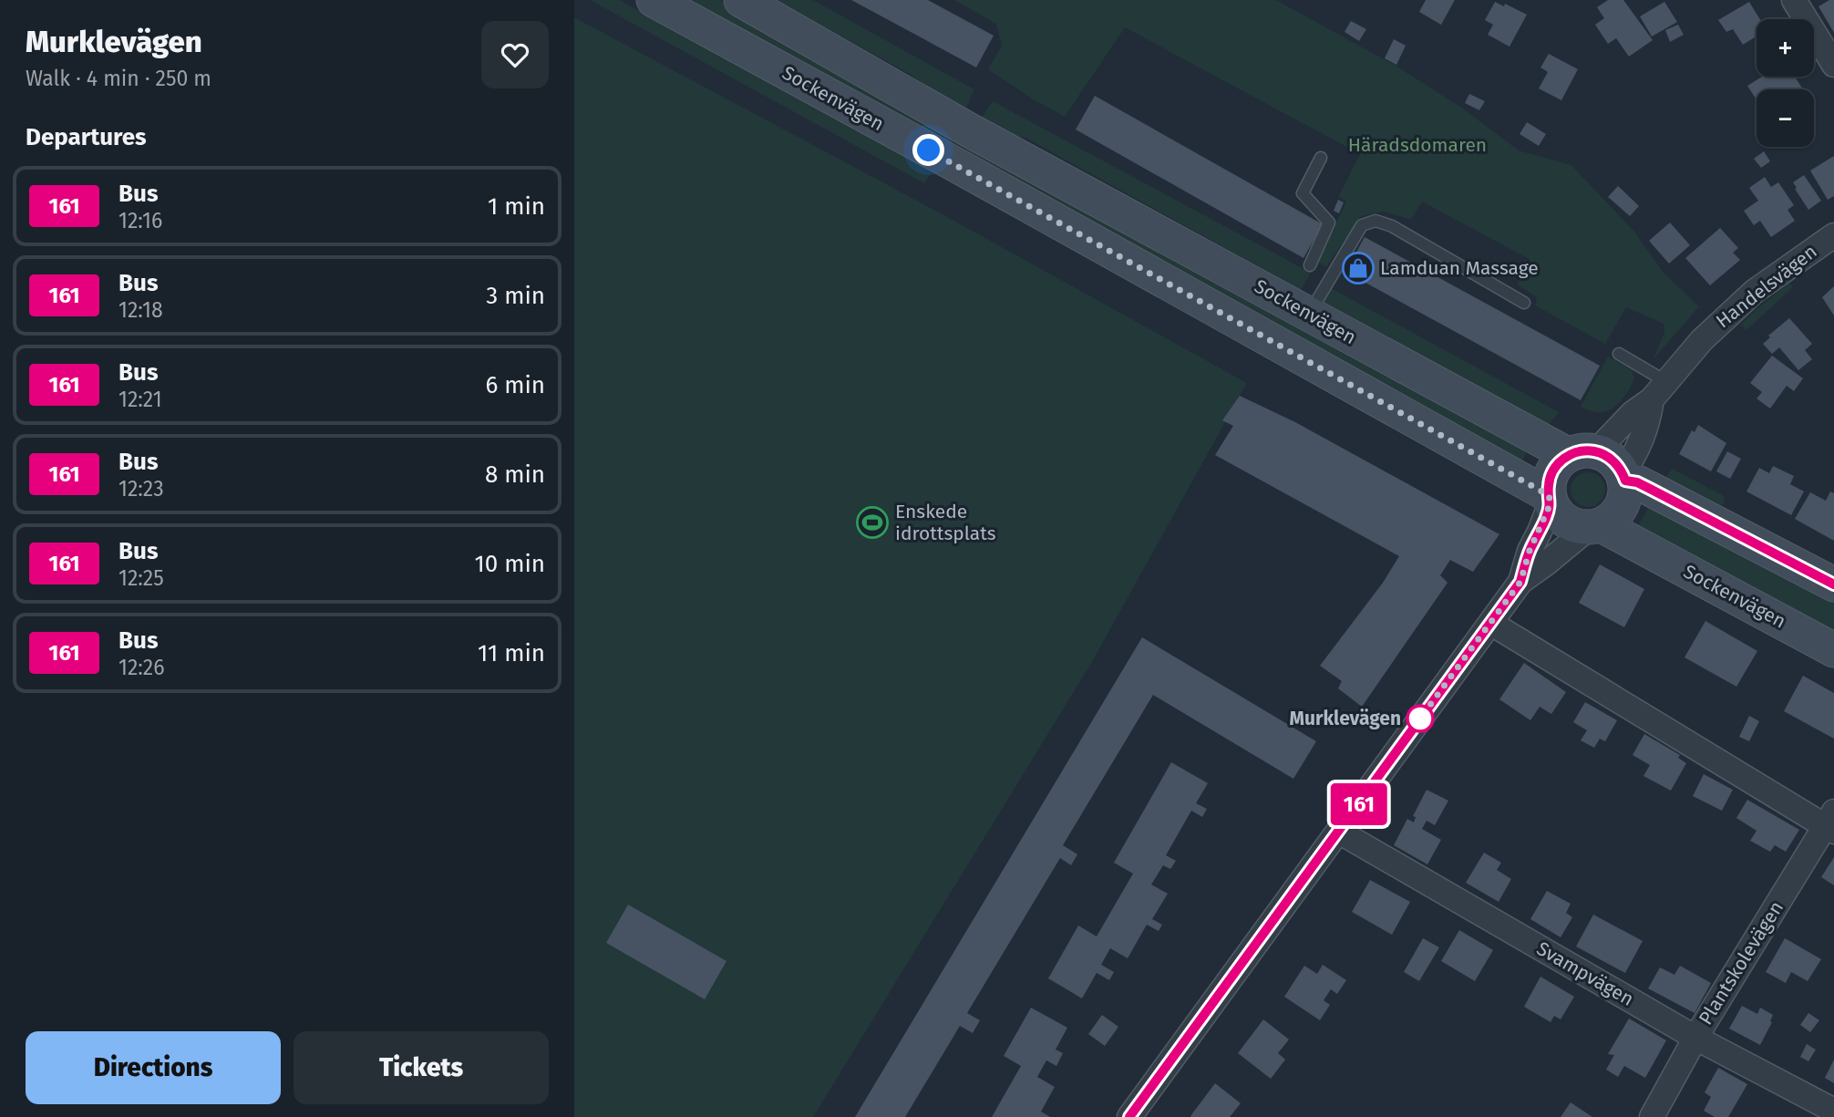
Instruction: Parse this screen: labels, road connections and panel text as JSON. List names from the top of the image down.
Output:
{
  "streets": {
    "street": [
      "Sockenvägen",
      "Handelsvägen",
      "Plantskolevägen",
      "Svampvägen"
    ]
  },
  "crossings": [
    ["Sockenvägen", "Handelsvägen"],
    ["Plantskolevägen", "Svampvägen"]
  ],
  "parks": ["Häradsdomaren"],
  "places": {
    "shop": ["Lamduan Massage"],
    "sports": ["Enskede idrottsplats"],
    "other": ["Murklevägen"]
  },
  "lines": ["bus line 161"],
  "page": {
    "heading": [
      ["Murklevägen", "Walk · 4 min · 250 m"],
      "Departures"
    ],
    "on_map": "161",
    "map_buttons": ["+", "−"],
    "list": [
      {
        "mark": "161",
        "name": "Bus",
        "note": "12:16",
        "value": "1 min"
      },
      {
        "mark": "161",
        "name": "Bus",
        "note": "12:18",
        "value": "3 min"
      },
      {
        "mark": "161",
        "name": "Bus",
        "note": "12:21",
        "value": "6 min"
      },
      {
        "mark": "161",
        "name": "Bus",
        "note": "12:23",
        "value": "8 min"
      },
      {
        "mark": "161",
        "name": "Bus",
        "note": "12:25",
        "value": "10 min"
      },
      {
        "mark": "161",
        "name": "Bus",
        "note": "12:26",
        "value": "11 min"
      }
    ],
    "buttons": ["Directions", "Tickets"]
  }
}
